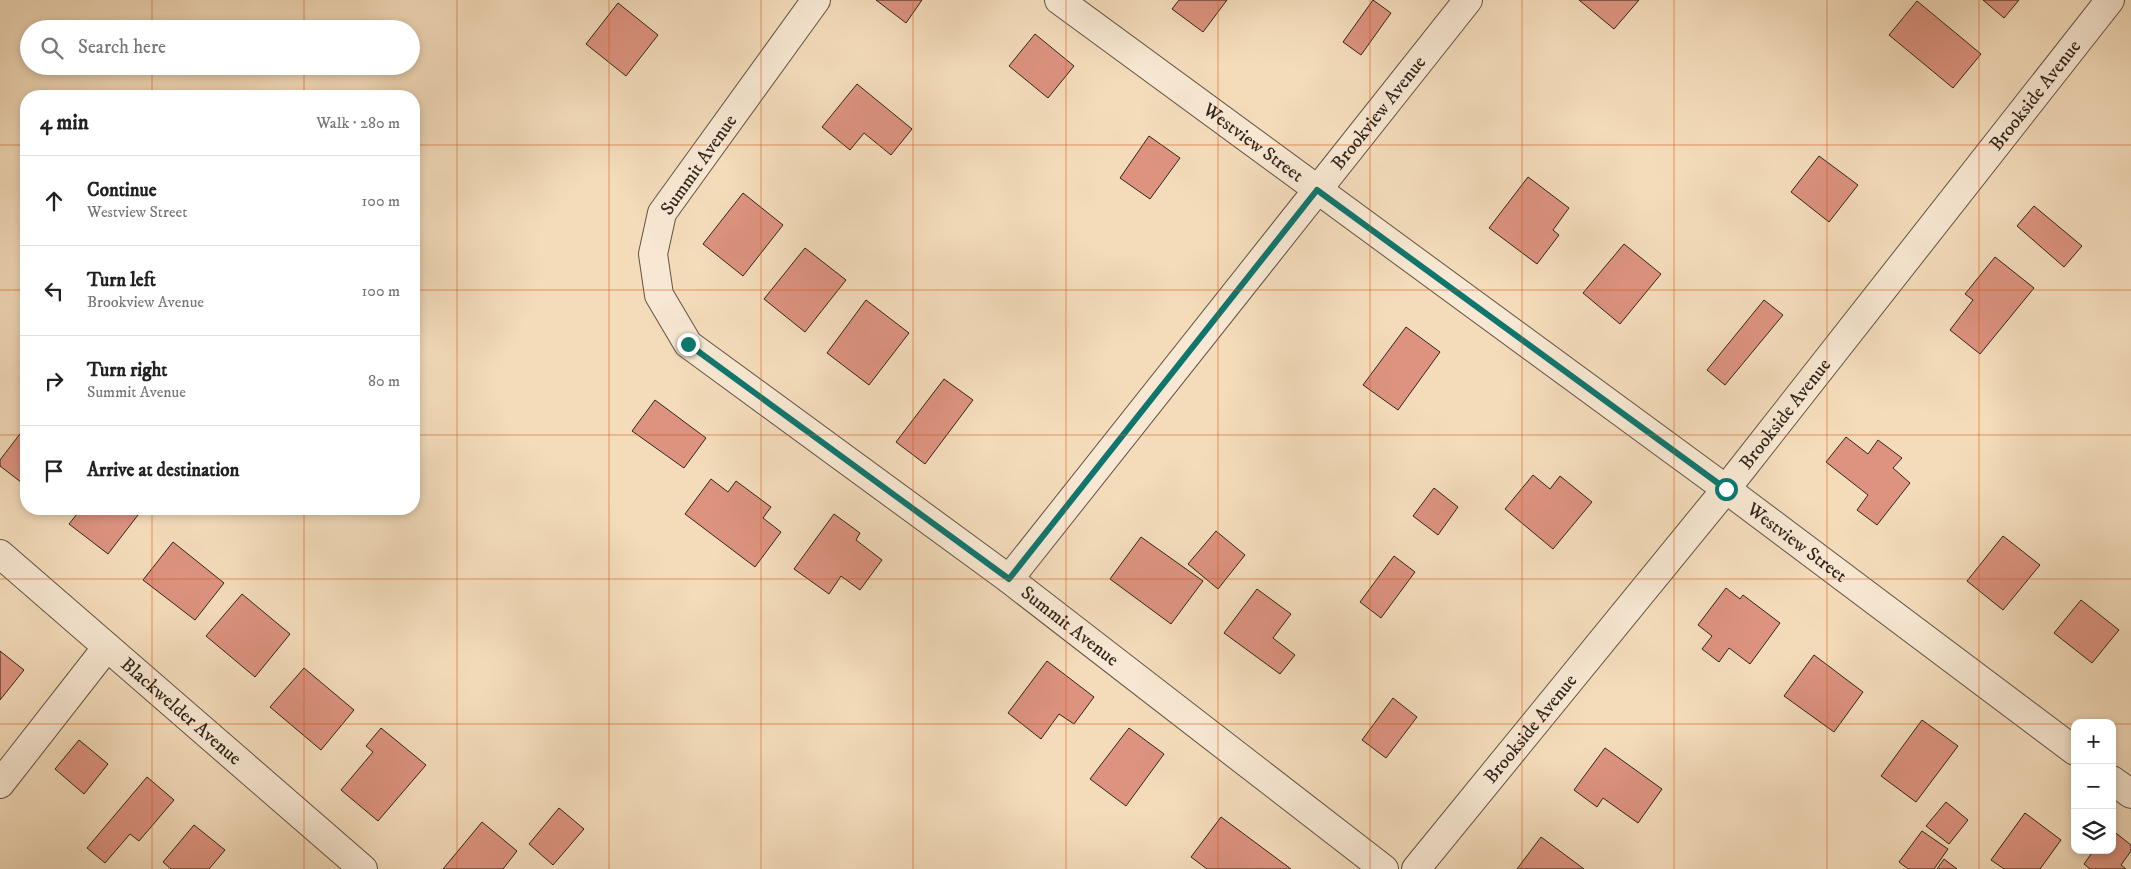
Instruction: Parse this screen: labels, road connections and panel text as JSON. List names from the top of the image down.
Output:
{
  "streets": {
    "street": [
      "Brookside Avenue",
      "Brookview Avenue",
      "Westview Street",
      "Summit Avenue",
      "Blackwelder Avenue"
    ]
  },
  "crossings": [
    ["Brookside Avenue", "Westview Street"],
    ["Brookview Avenue", "Westview Street"],
    ["Brookview Avenue", "Summit Avenue"]
  ],
  "page": {
    "search": "Search here",
    "heading": ["4 min", "Walk · 280 m"],
    "list": [
      ["Continue", "Westview Street", "100 m"],
      ["Turn left", "Brookview Avenue", "100 m"],
      ["Turn right", "Summit Avenue", "80 m"],
      "Arrive at destination"
    ],
    "map_buttons": ["+", "−"]
  }
}
